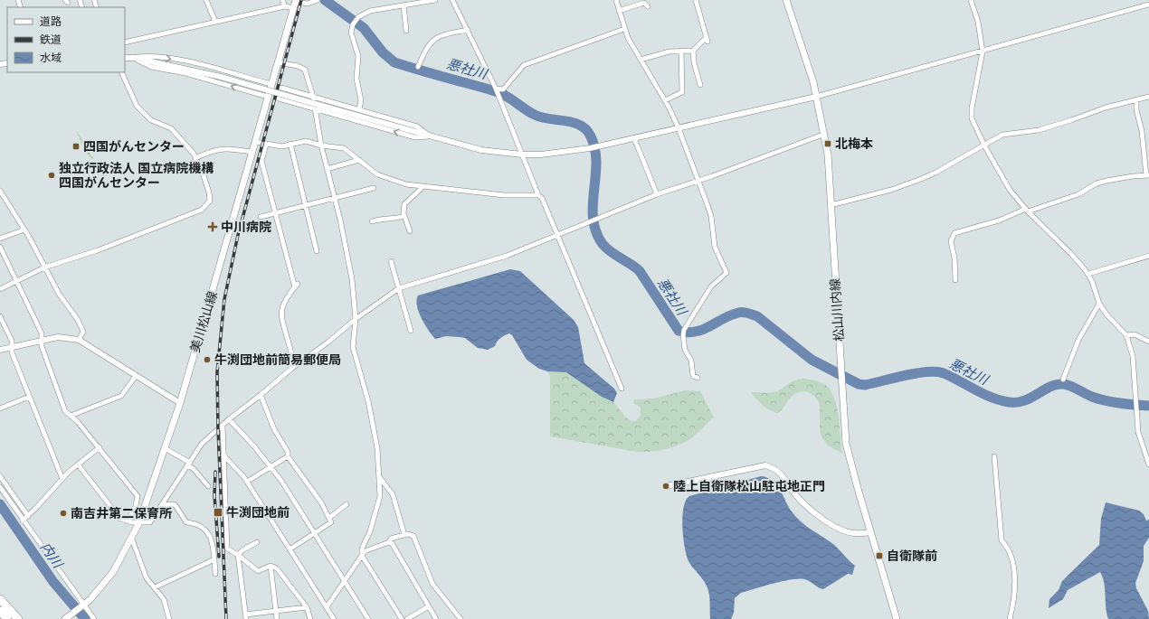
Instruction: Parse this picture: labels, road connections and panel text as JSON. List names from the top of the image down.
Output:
{
  "streets": {
    "main road": ["松山川内線", "美川松山線"]
  },
  "water": ["悪社川", "内川"],
  "places": {
    "transit": [
      "北梅本",
      "四国がんセンター",
      "牛渕団地前",
      "自衛隊前"
    ],
    "other": [
      "独立行政法人 国立病院機構 四国がんセンター",
      "牛渕団地前簡易郵便局",
      "陸上自衛隊松山駐屯地正門",
      "南吉井第二保育所"
    ],
    "health": ["中川病院"]
  },
  "legend": ["道路", "鉄道", "水域"]
}
